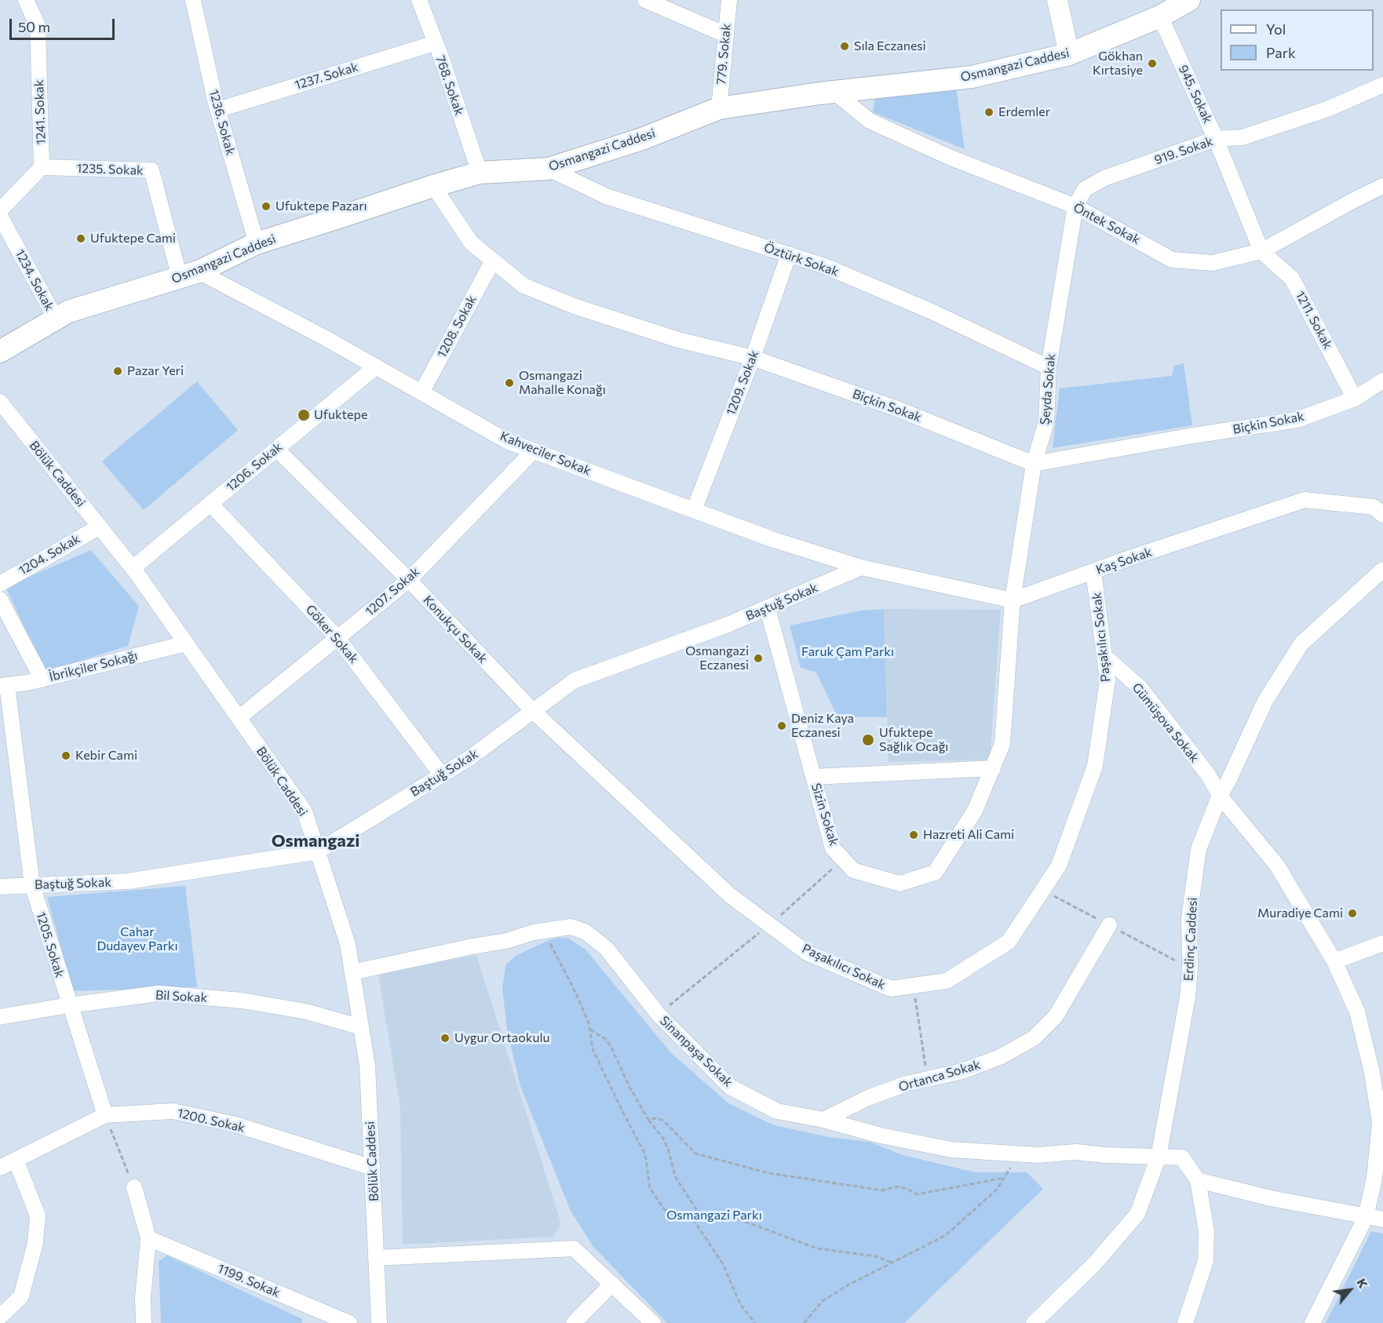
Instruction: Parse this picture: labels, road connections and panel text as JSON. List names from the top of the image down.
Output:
{
  "streets": {
    "main road": ["Osmangazi Caddesi"],
    "street": [
      "779. Sokak",
      "1237. Sokak",
      "768. Sokak",
      "945. Sokak",
      "1241. Sokak",
      "1236. Sokak",
      "919. Sokak",
      "1235. Sokak",
      "Öntek Sokak",
      "Öztürk Sokak",
      "1234. Sokak",
      "1211. Sokak",
      "1208. Sokak",
      "1209. Sokak",
      "Şeyda Sokak",
      "Biçkin Sokak",
      "Kahveciler Sokak",
      "1206. Sokak",
      "Bölük Caddesi",
      "1204. Sokak",
      "Kaş Sokak",
      "1207. Sokak",
      "Baştuğ Sokak",
      "Konukçu Sokak",
      "Göker Sokak",
      "Paşakılıcı Sokak",
      "İbrikçiler Sokağı",
      "Gümüşova Sokak",
      "Sizin Sokak",
      "Erdinç Caddesi",
      "1205. Sokak",
      "Bil Sokak",
      "Sinanpaşa Sokak",
      "Ortanca Sokak",
      "1200. Sokak",
      "1199. Sokak"
    ]
  },
  "crossings": [
    ["779. Sokak", "Osmangazi Caddesi"],
    ["Osmangazi Caddesi", "768. Sokak"],
    ["Osmangazi Caddesi", "945. Sokak"],
    ["Osmangazi Caddesi", "1236. Sokak"],
    ["Osmangazi Caddesi", "1235. Sokak"],
    ["Osmangazi Caddesi", "Öntek Sokak"],
    ["Osmangazi Caddesi", "Öztürk Sokak"],
    ["Osmangazi Caddesi", "1234. Sokak"],
    ["Osmangazi Caddesi", "Biçkin Sokak"],
    ["Osmangazi Caddesi", "Kahveciler Sokak"],
    ["1237. Sokak", "768. Sokak"],
    ["1237. Sokak", "1236. Sokak"],
    ["945. Sokak", "919. Sokak"],
    ["945. Sokak", "Öntek Sokak"],
    ["945. Sokak", "1211. Sokak"],
    ["1241. Sokak", "1235. Sokak"],
    ["919. Sokak", "Öntek Sokak"],
    ["919. Sokak", "Şeyda Sokak"],
    ["1235. Sokak", "Kahveciler Sokak"],
    ["Öntek Sokak", "1211. Sokak"],
    ["Öntek Sokak", "Şeyda Sokak"],
    ["Öztürk Sokak", "1209. Sokak"],
    ["Öztürk Sokak", "Şeyda Sokak"],
    ["1211. Sokak", "Biçkin Sokak"],
    ["1208. Sokak", "Biçkin Sokak"],
    ["1208. Sokak", "Kahveciler Sokak"],
    ["1209. Sokak", "Biçkin Sokak"],
    ["1209. Sokak", "Kahveciler Sokak"],
    ["Şeyda Sokak", "Biçkin Sokak"],
    ["Şeyda Sokak", "Kaş Sokak"],
    ["Şeyda Sokak", "Sizin Sokak"],
    ["Kahveciler Sokak", "1206. Sokak"],
    ["Kahveciler Sokak", "1207. Sokak"],
    ["Kahveciler Sokak", "Baştuğ Sokak"],
    ["1206. Sokak", "Bölük Caddesi"],
    ["1206. Sokak", "Konukçu Sokak"],
    ["1206. Sokak", "Göker Sokak"],
    ["Bölük Caddesi", "1204. Sokak"],
    ["Bölük Caddesi", "1207. Sokak"],
    ["Bölük Caddesi", "Baştuğ Sokak"],
    ["Bölük Caddesi", "İbrikçiler Sokağı"],
    ["Bölük Caddesi", "Bil Sokak"],
    ["Bölük Caddesi", "Sinanpaşa Sokak"],
    ["Bölük Caddesi", "1200. Sokak"],
    ["Kaş Sokak", "Paşakılıcı Sokak"],
    ["Kaş Sokak", "Sizin Sokak"],
    ["1207. Sokak", "Konukçu Sokak"],
    ["1207. Sokak", "Göker Sokak"],
    ["Baştuğ Sokak", "Konukçu Sokak"],
    ["Baştuğ Sokak", "Göker Sokak"],
    ["Baştuğ Sokak", "Paşakılıcı Sokak"],
    ["Baştuğ Sokak", "Sizin Sokak"],
    ["Baştuğ Sokak", "1205. Sokak"],
    ["Konukçu Sokak", "Paşakılıcı Sokak"],
    ["Paşakılıcı Sokak", "Gümüşova Sokak"],
    ["İbrikçiler Sokağı", "1205. Sokak"],
    ["Gümüşova Sokak", "Erdinç Caddesi"],
    ["Erdinç Caddesi", "Sinanpaşa Sokak"],
    ["1205. Sokak", "Bil Sokak"],
    ["1205. Sokak", "1200. Sokak"],
    ["Sinanpaşa Sokak", "Ortanca Sokak"]
  ],
  "districts": ["Osmangazi"],
  "parks": ["Faruk Çam Parkı", "Cahar Dudayev Parkı", "Osmangazi Parkı"],
  "places": [
    "Sıla Eczanesi",
    "Gökhan Kırtasiye",
    "Erdemler",
    "Ufuktepe Pazarı",
    "Ufuktepe Cami",
    "Pazar Yeri",
    "Osmangazi Mahalle Konağı",
    "Ufuktepe",
    "Osmangazi Eczanesi",
    "Deniz Kaya Eczanesi",
    "Ufuktepe Sağlık Ocağı",
    "Kebir Cami",
    "Hazreti Ali Cami",
    "Muradiye Cami",
    "Uygur Ortaokulu"
  ],
  "legend": ["Yol", "Park"],
  "scale_bar": "50 m",
  "north": "top right"
}
